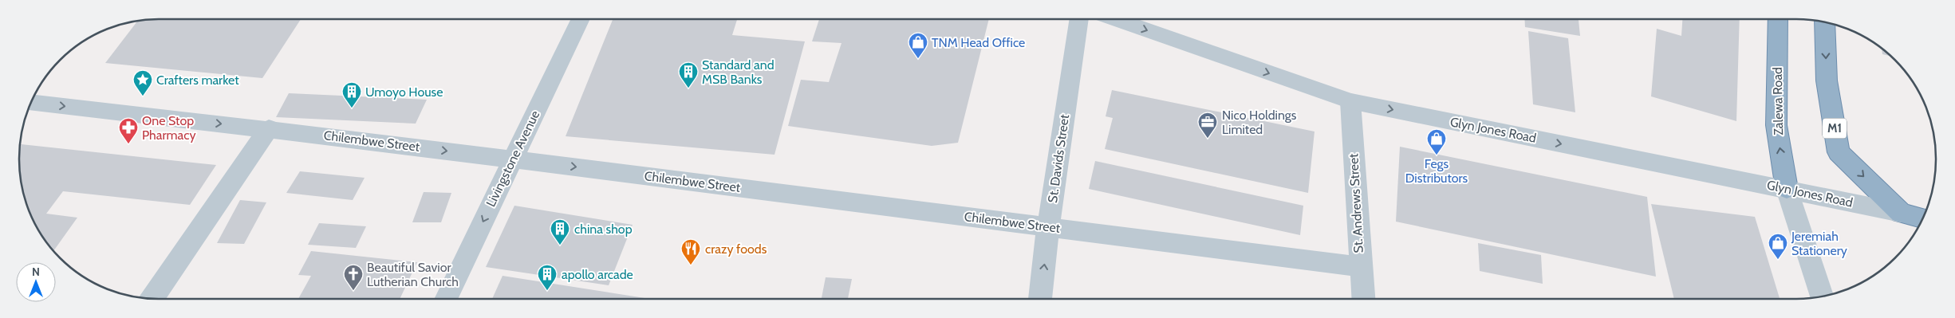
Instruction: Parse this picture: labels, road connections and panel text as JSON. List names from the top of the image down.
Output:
{
  "streets": {
    "highway": ["Zalewa Road", "M1"],
    "street": [
      "Glyn Jones Road",
      "Chilembwe Street",
      "Livingstone Avenue",
      "St. Davids Street",
      "St. Andrews Street"
    ]
  },
  "crossings": [
    ["Zalewa Road", "Glyn Jones Road"],
    ["M1", "Glyn Jones Road"],
    ["Glyn Jones Road", "St. Andrews Street"],
    ["Chilembwe Street", "Livingstone Avenue"],
    ["Chilembwe Street", "St. Davids Street"],
    ["Chilembwe Street", "St. Andrews Street"]
  ],
  "one_way": [
    "Zalewa Road",
    "Glyn Jones Road",
    "Chilembwe Street",
    "Livingstone Avenue"
  ],
  "places": {
    "shop": ["TNM Head Office", "Fegs Distributors", "Jeremiah Stationery"],
    "building": [
      "Standard and MSB Banks",
      "Umoyo House",
      "china shop",
      "apollo arcade"
    ],
    "place": ["Crafters market"],
    "office": ["Nico Holdings Limited"],
    "pharmacy": ["One Stop Pharmacy"],
    "restaurant": ["crazy foods"],
    "church": ["Beautiful Savior Lutherian Church"]
  },
  "north": "top"
}
